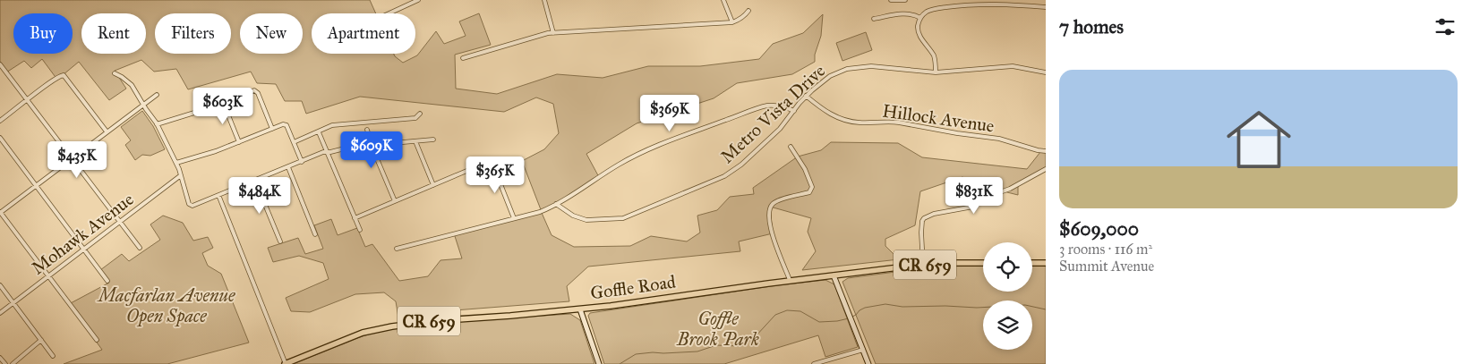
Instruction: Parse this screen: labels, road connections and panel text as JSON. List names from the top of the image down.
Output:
{
  "streets": {
    "main road": ["CR 659", "Goffle Road"],
    "street": ["Metro Vista Drive", "Hillock Avenue", "Mohawk Avenue"]
  },
  "crossings": [
    ["Metro Vista Drive", "Hillock Avenue"]
  ],
  "parks": ["Macfarlan Avenue Open Space", "Goffle Brook Park"],
  "page": {
    "heading": "7 homes",
    "chip": [
      "Buy",
      "Rent",
      "Filters",
      "New",
      "Apartment"
    ],
    "list": [
      {
        "name": "$609,000",
        "note": "3 rooms · 116 m² · Summit Avenue"
      }
    ],
    "price": [
      "$603K",
      "$369K",
      "$609K",
      "$435K",
      "$365K",
      "$484K",
      "$831K"
    ]
  }
}
